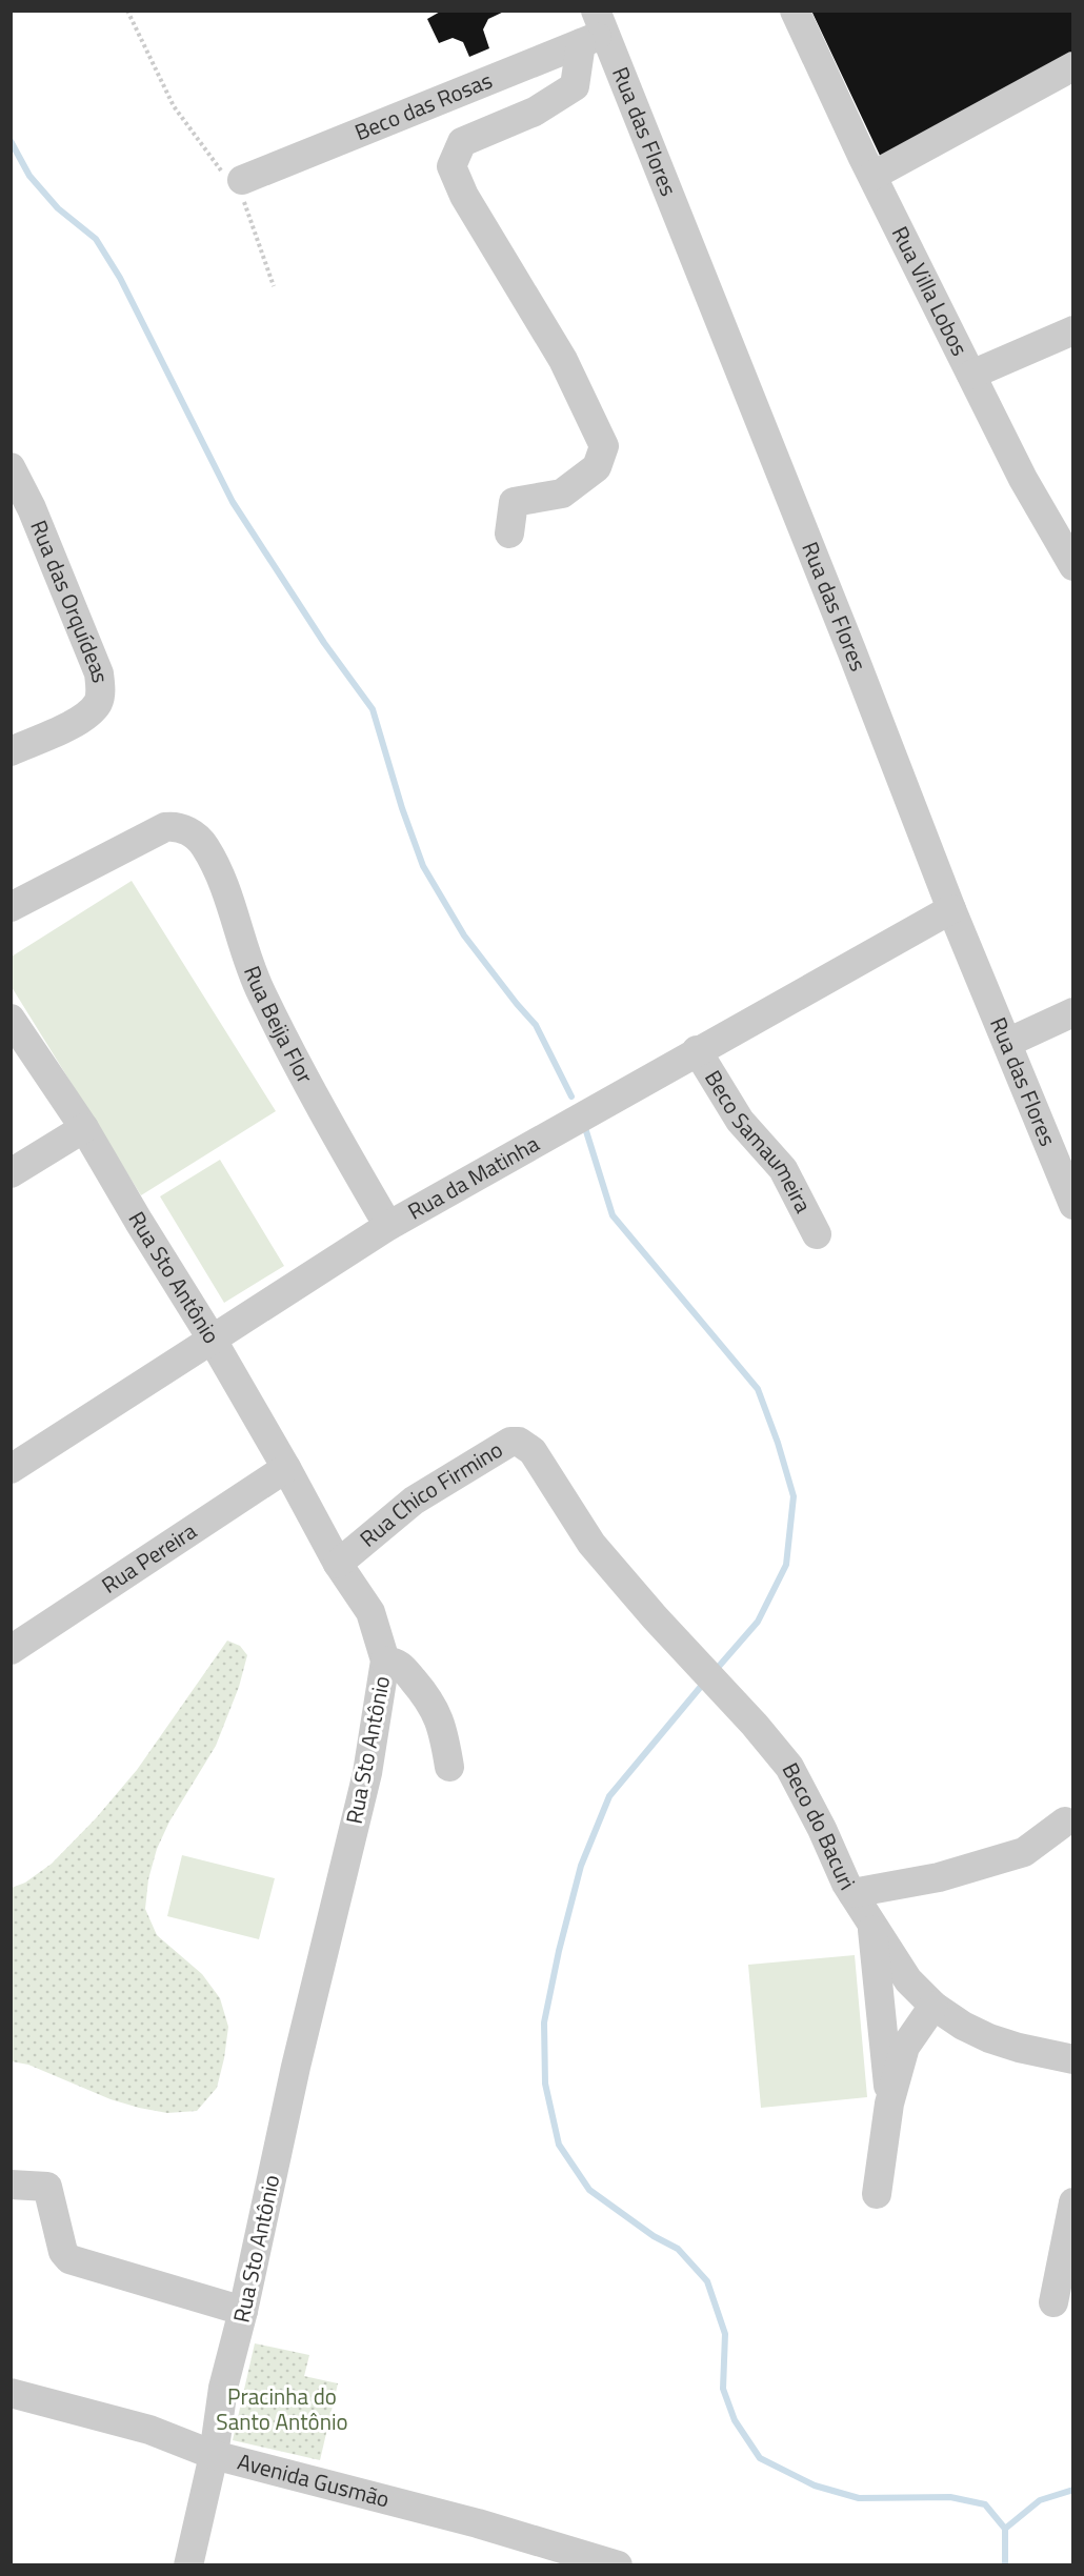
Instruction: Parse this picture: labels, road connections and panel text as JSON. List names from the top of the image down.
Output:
{
  "streets": {
    "street": [
      "Beco das Rosas",
      "Rua das Flores",
      "Rua Villa Lobos",
      "Rua das Orquídeas",
      "Rua Beija Flor",
      "Beco Samaumeira",
      "Rua da Matinha",
      "Rua Sto Antônio",
      "Rua Chico Firmino",
      "Rua Pereira",
      "Beco do Bacuri",
      "Avenida Gusmão"
    ]
  },
  "crossings": [
    ["Beco das Rosas", "Rua das Flores"],
    ["Rua das Flores", "Rua da Matinha"],
    ["Rua Beija Flor", "Rua da Matinha"],
    ["Beco Samaumeira", "Rua da Matinha"],
    ["Rua da Matinha", "Rua Sto Antônio"],
    ["Rua Sto Antônio", "Rua Chico Firmino"],
    ["Rua Sto Antônio", "Rua Pereira"],
    ["Rua Sto Antônio", "Avenida Gusmão"],
    ["Rua Chico Firmino", "Beco do Bacuri"]
  ],
  "parks": ["Pracinha do Santo Antônio"]
}
